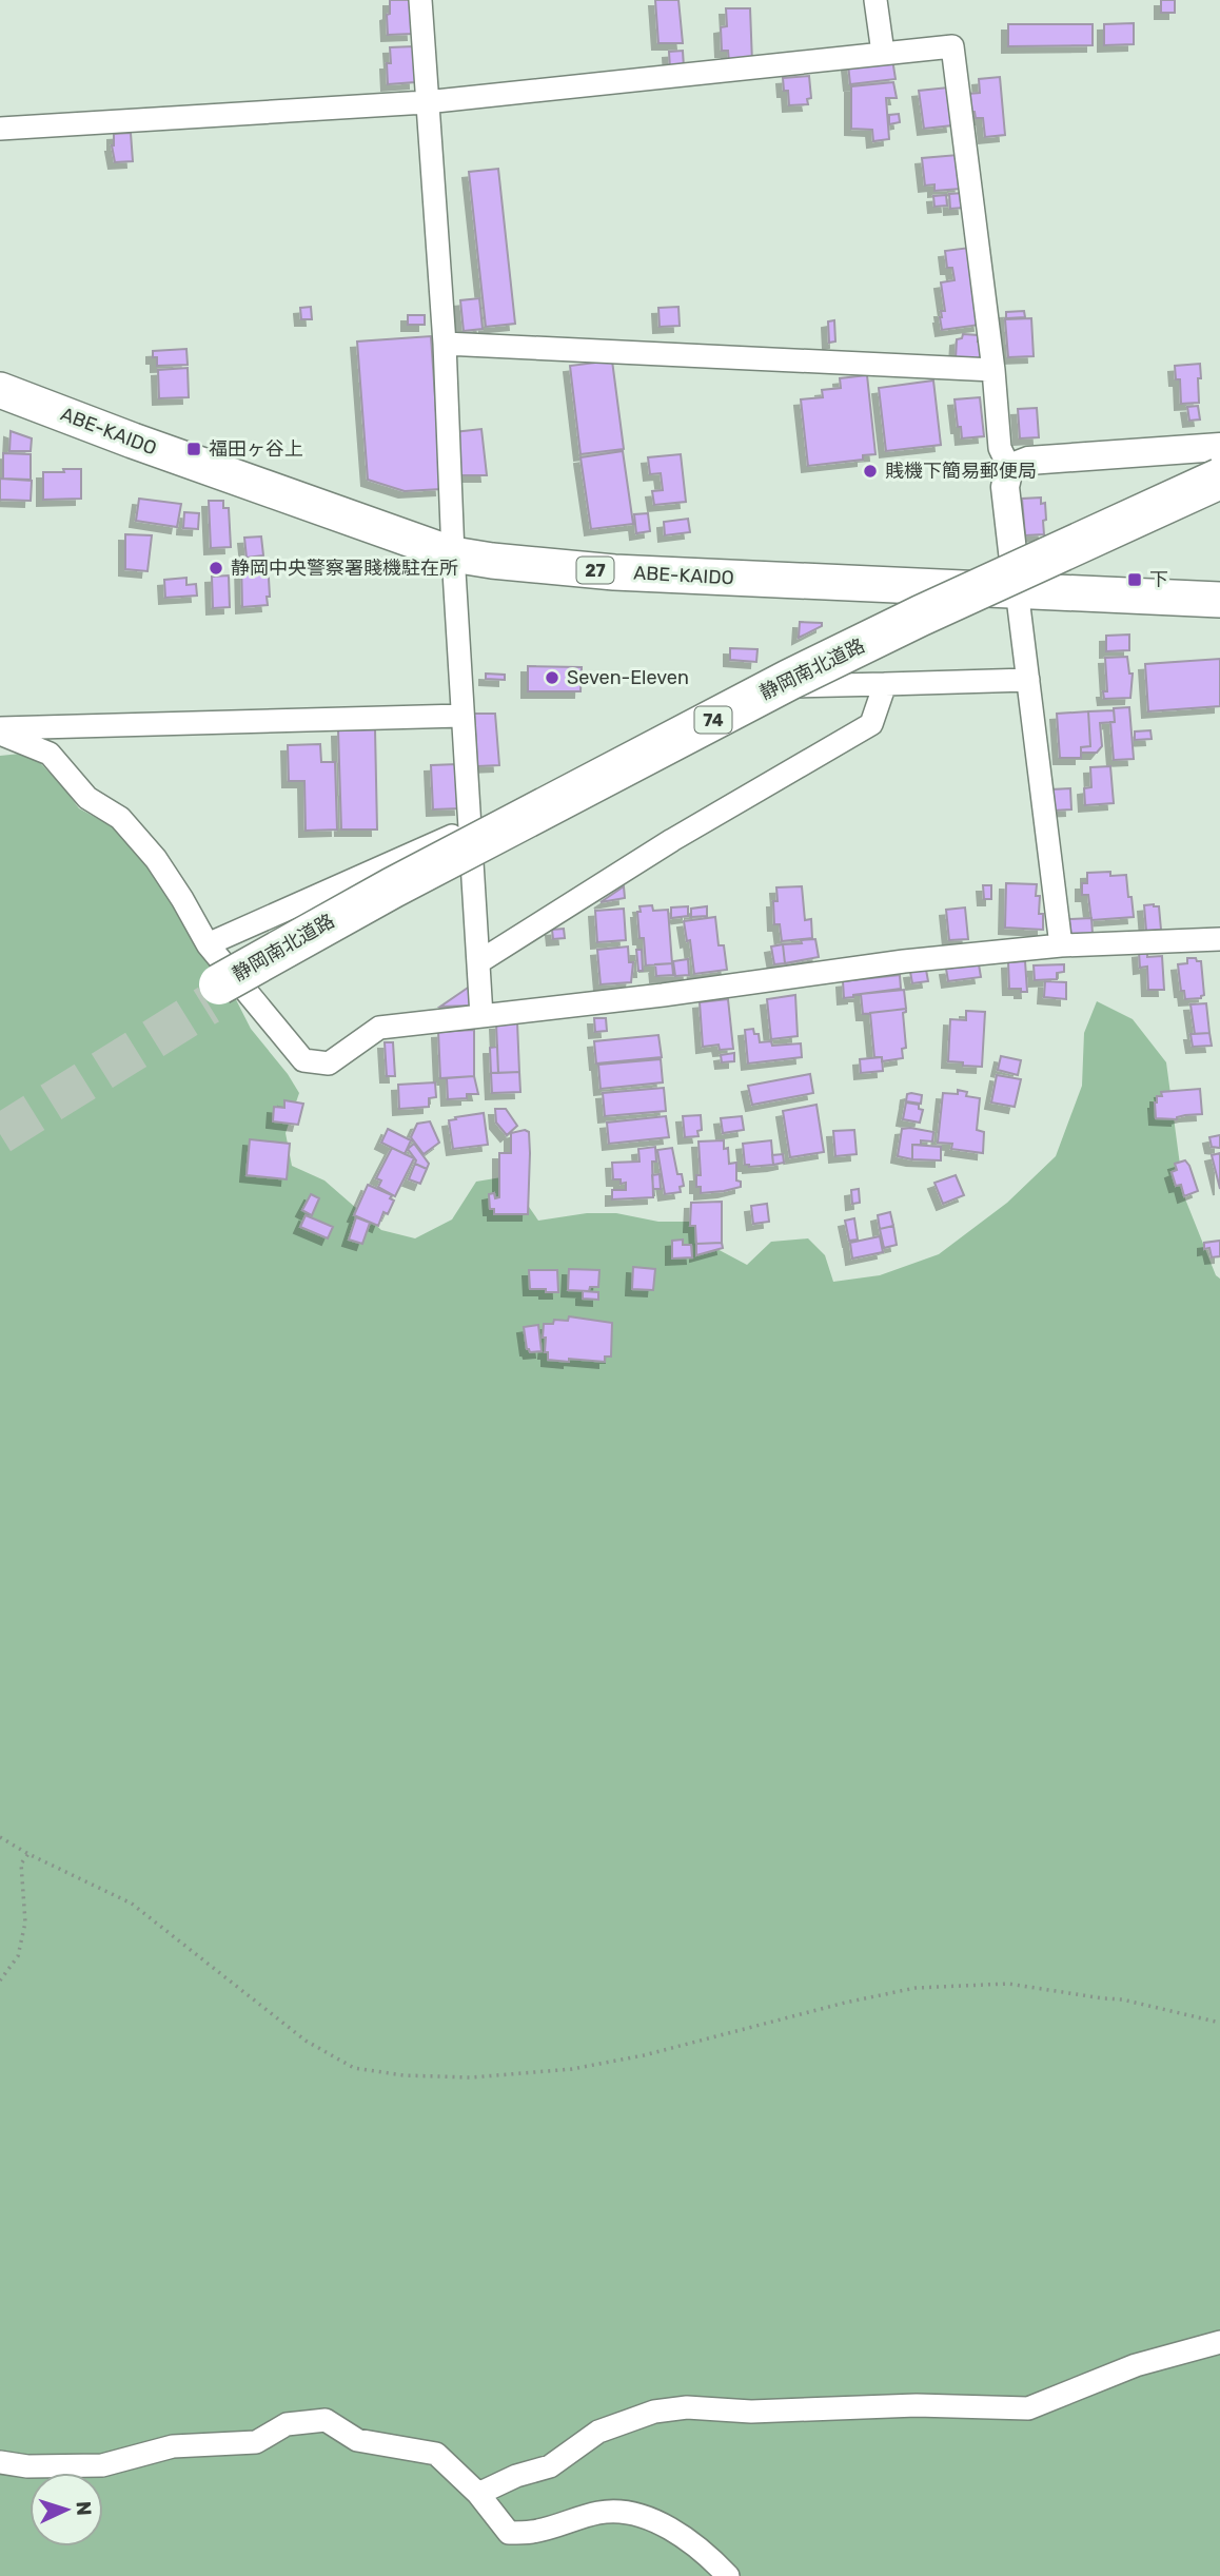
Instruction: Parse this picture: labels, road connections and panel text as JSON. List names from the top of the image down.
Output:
{
  "streets": {
    "highway": ["静岡南北道路", "74"],
    "main road": ["ABE-KAIDO", "27"]
  },
  "places": {
    "transit": ["福田ヶ谷上", "下"],
    "other": ["賎機下簡易郵便局", "静岡中央警察署賤機駐在所", "Seven-Eleven"]
  },
  "north": "right"
}
